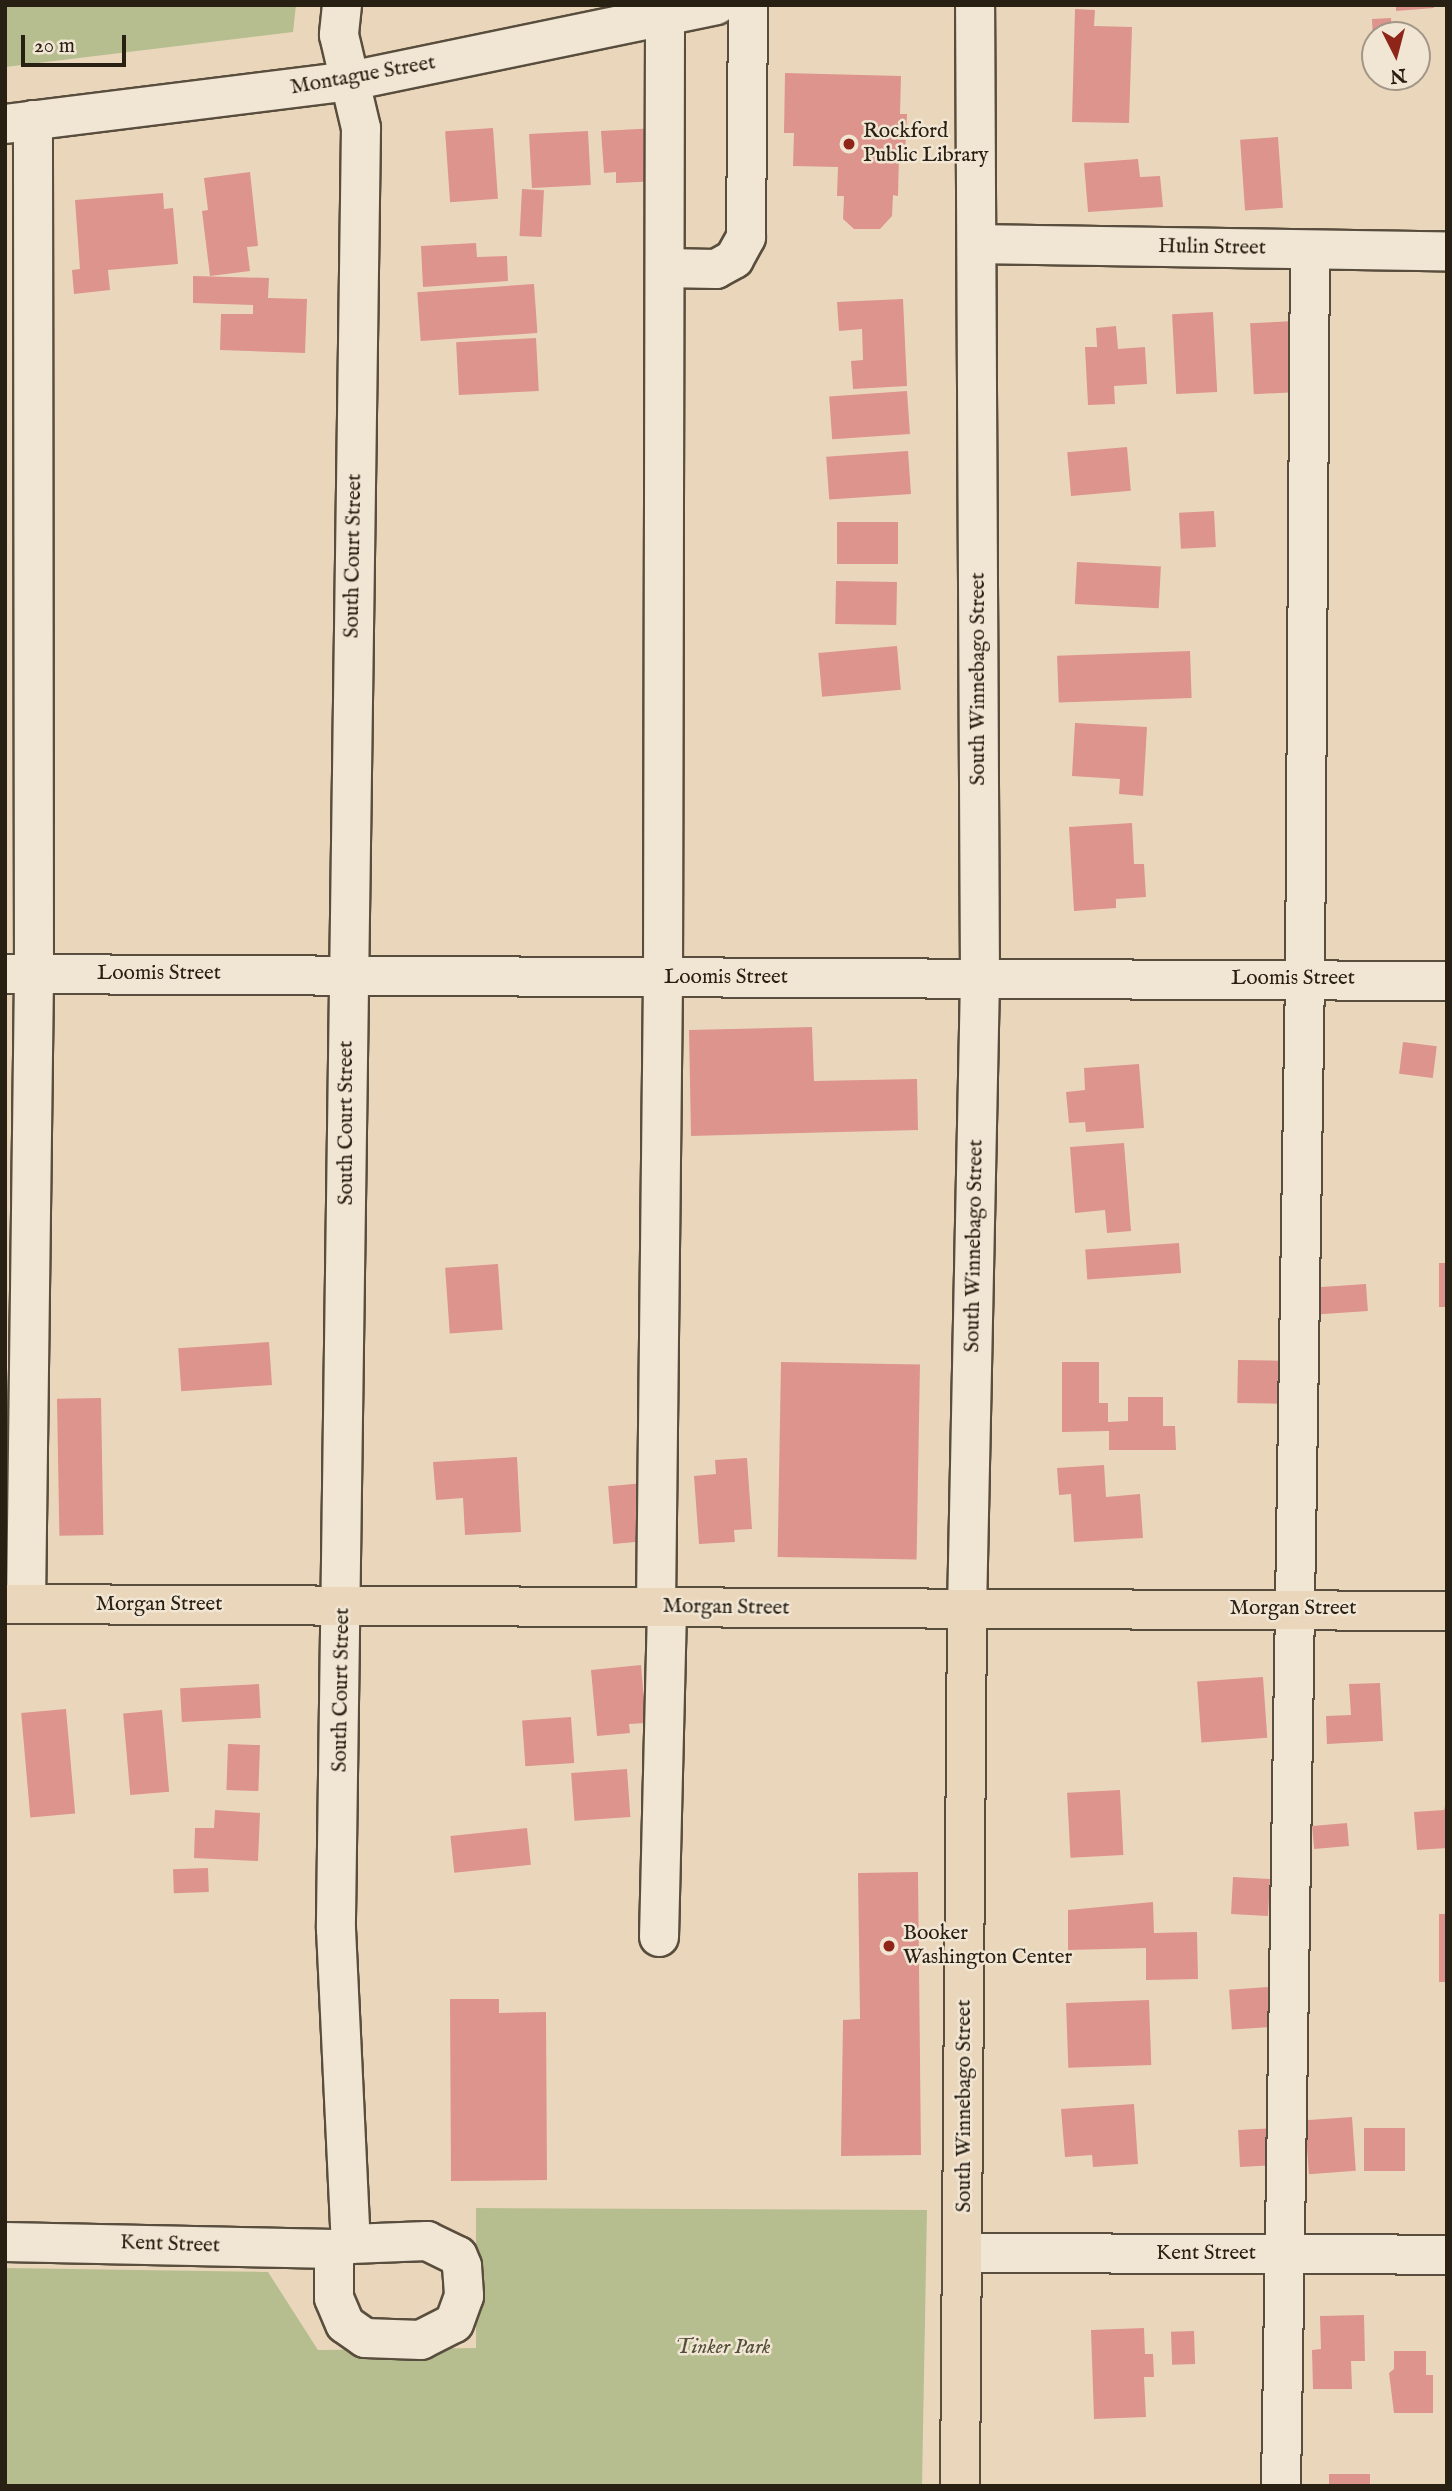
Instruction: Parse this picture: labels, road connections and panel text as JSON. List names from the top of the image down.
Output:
{
  "streets": {
    "main road": ["South Winnebago Street", "Morgan Street"],
    "street": [
      "Montague Street",
      "Hulin Street",
      "South Court Street",
      "Loomis Street",
      "Kent Street"
    ]
  },
  "crossings": [
    ["Montague Street", "South Court Street"],
    ["Hulin Street", "South Winnebago Street"],
    ["South Court Street", "Loomis Street"],
    ["South Court Street", "Morgan Street"],
    ["South Court Street", "Kent Street"],
    ["South Winnebago Street", "Loomis Street"],
    ["South Winnebago Street", "Morgan Street"],
    ["South Winnebago Street", "Kent Street"]
  ],
  "parks": ["Tinker Park"],
  "places": ["Rockford Public Library", "Booker Washington Center"],
  "scale_bar": "20 m",
  "north": "bottom"
}
